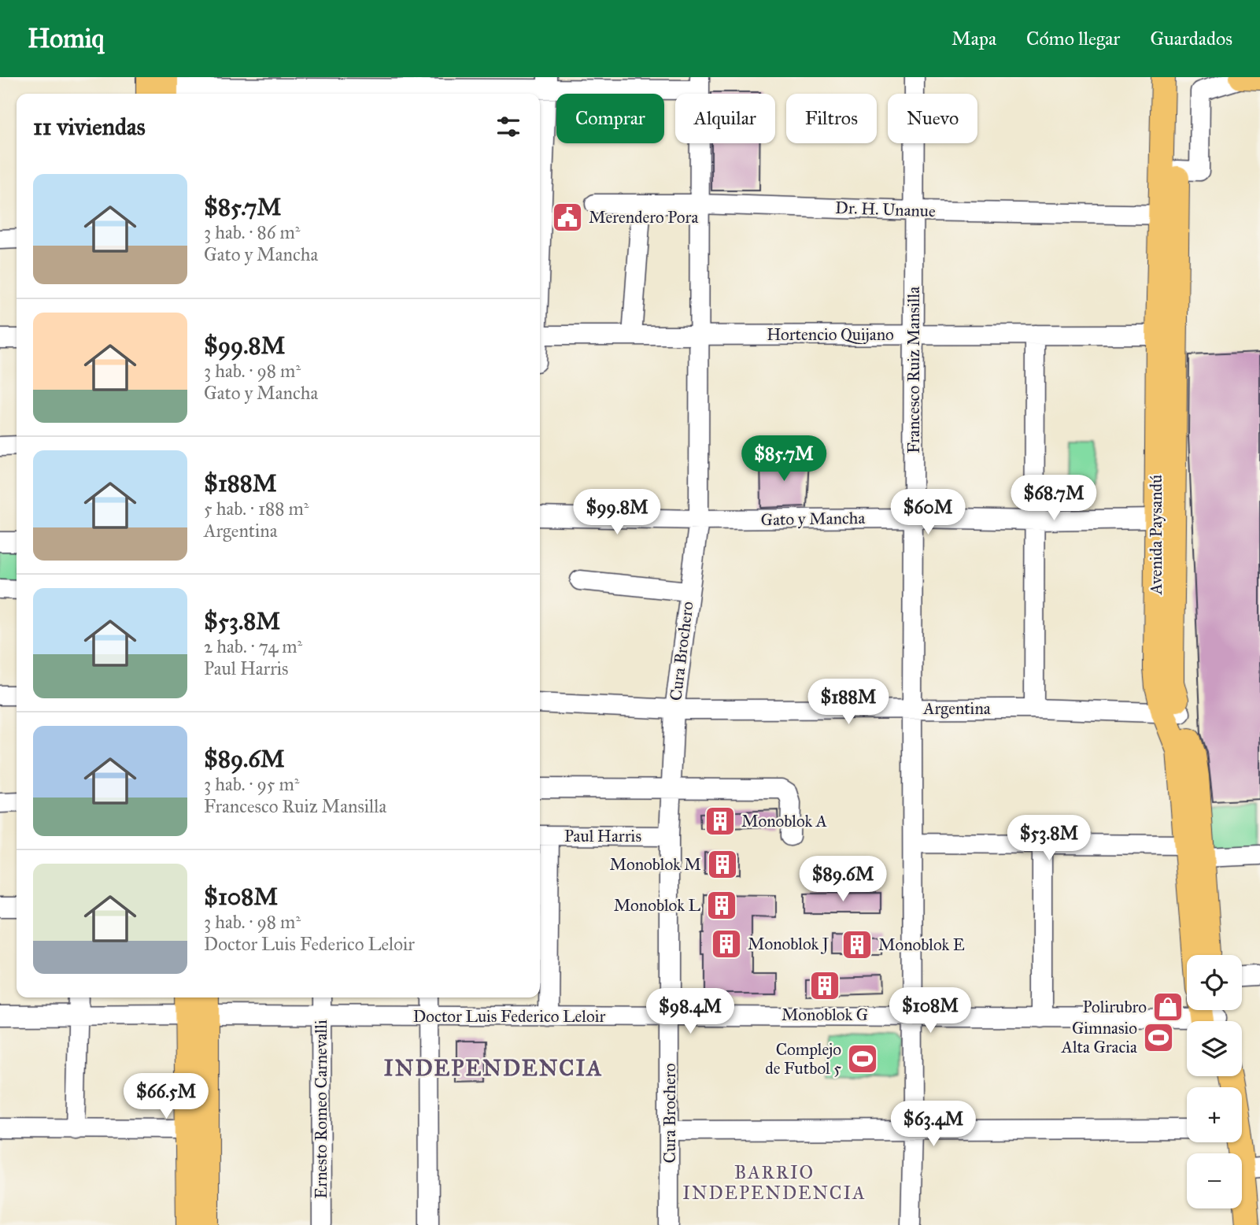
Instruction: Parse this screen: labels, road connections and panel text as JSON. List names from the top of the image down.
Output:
{
  "streets": {
    "main road": ["Avenida Paysandú"],
    "street": [
      "Dr. H. Unanue",
      "Hortencio Quijano",
      "Francesco Ruiz Mansilla",
      "Gato y Mancha",
      "Cura Brochero",
      "Argentina",
      "Paul Harris",
      "Doctor Luis Federico Leloir",
      "Ernesto Romeo Carnevalli"
    ]
  },
  "crossings": [
    ["Dr. H. Unanue", "Francesco Ruiz Mansilla"],
    ["Dr. H. Unanue", "Avenida Paysandú"],
    ["Dr. H. Unanue", "Cura Brochero"],
    ["Hortencio Quijano", "Francesco Ruiz Mansilla"],
    ["Hortencio Quijano", "Avenida Paysandú"],
    ["Hortencio Quijano", "Cura Brochero"],
    ["Francesco Ruiz Mansilla", "Gato y Mancha"],
    ["Francesco Ruiz Mansilla", "Argentina"],
    ["Francesco Ruiz Mansilla", "Doctor Luis Federico Leloir"],
    ["Gato y Mancha", "Avenida Paysandú"],
    ["Gato y Mancha", "Cura Brochero"],
    ["Avenida Paysandú", "Argentina"],
    ["Cura Brochero", "Argentina"],
    ["Cura Brochero", "Paul Harris"],
    ["Cura Brochero", "Doctor Luis Federico Leloir"],
    ["Doctor Luis Federico Leloir", "Ernesto Romeo Carnevalli"]
  ],
  "districts": ["INDEPENDENCIA", "BARRIO INDEPENDENCIA"],
  "places": {
    "public building": ["Merendero Pora"],
    "building": [
      "Monoblok A",
      "Monoblok M",
      "Monoblok L",
      "Monoblok J",
      "Monoblok E",
      "Monoblok G"
    ],
    "shop": ["Polirubro"],
    "sports": ["Gimnasio Alta Gracia", "Complejo de Futbol 5"]
  },
  "page": {
    "header": "Homiq",
    "nav": ["Mapa", "Cómo llegar", "Guardados"],
    "chip": [
      "Comprar",
      "Alquilar",
      "Filtros",
      "Nuevo"
    ],
    "heading": "11 viviendas",
    "list": [
      {
        "name": "$85.7M",
        "note": "3 hab. · 86 m² · Gato y Mancha"
      },
      {
        "name": "$99.8M",
        "note": "3 hab. · 98 m² · Gato y Mancha"
      },
      {
        "name": "$188M",
        "note": "5 hab. · 188 m² · Argentina"
      },
      {
        "name": "$53.8M",
        "note": "2 hab. · 74 m² · Paul Harris"
      },
      {
        "name": "$89.6M",
        "note": "3 hab. · 95 m² · Francesco Ruiz Mansilla"
      },
      {
        "name": "$108M",
        "note": "3 hab. · 98 m² · Doctor Luis Federico Leloir"
      }
    ],
    "price": [
      "$85.7M",
      "$68.7M",
      "$99.8M",
      "$60M",
      "$188M",
      "$53.8M",
      "$89.6M",
      "$108M",
      "$98.4M",
      "$66.5M",
      "$63.4M"
    ],
    "map_buttons": ["+", "−"]
  }
}
